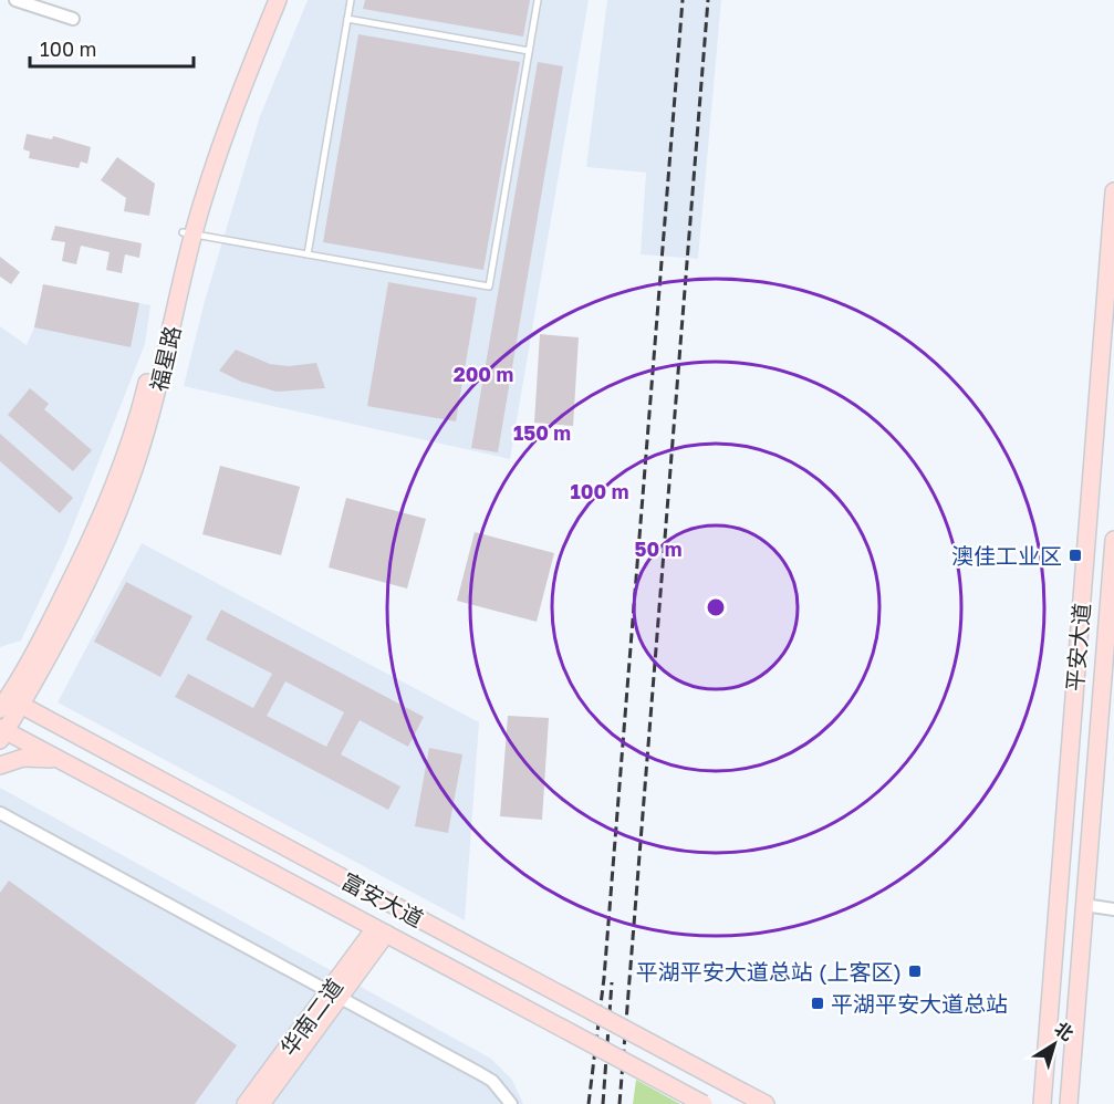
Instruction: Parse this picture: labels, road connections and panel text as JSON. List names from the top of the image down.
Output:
{
  "streets": {
    "street": [
      "福星路",
      "平安大道",
      "富安大道",
      "华南二道"
    ]
  },
  "crossings": [
    ["福星路", "富安大道"],
    ["富安大道", "华南二道"]
  ],
  "places": {
    "transit": ["澳佳工业区", "平湖平安大道总站 (上客区)", "平湖平安大道总站"]
  },
  "scale_bar": "100 m",
  "north": "top right",
  "rings": [
    "200 m",
    "150 m",
    "100 m",
    "50 m"
  ]
}
